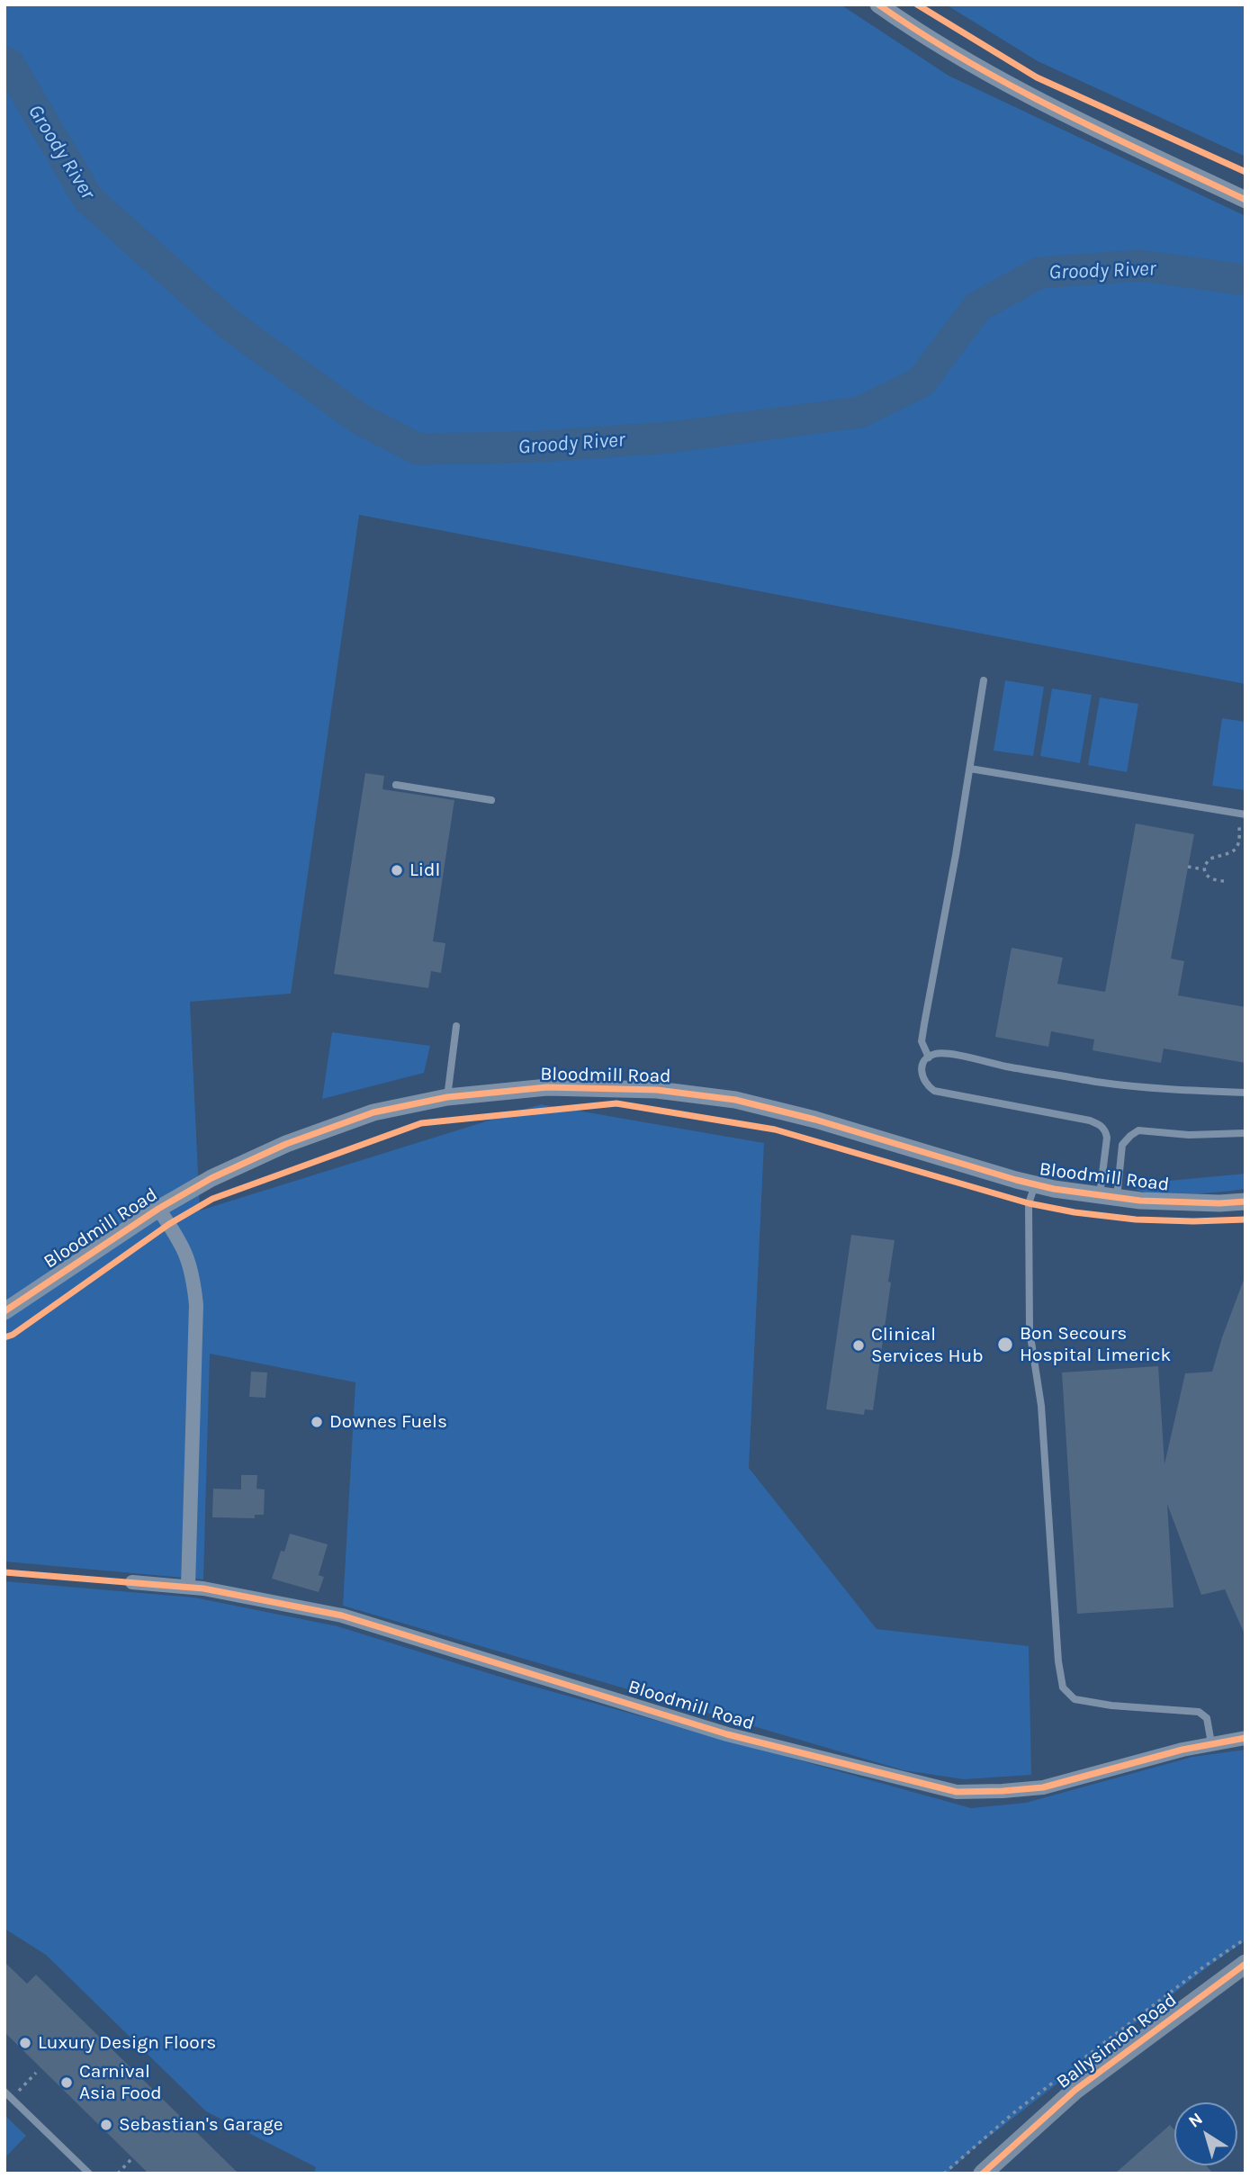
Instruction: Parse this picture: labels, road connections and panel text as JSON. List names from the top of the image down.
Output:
{
  "streets": {
    "main road": ["Ballysimon Road"],
    "street": ["Bloodmill Road"]
  },
  "water": ["Groody River"],
  "places": [
    "Lidl",
    "Bon Secours Hospital Limerick",
    "Clinical Services Hub",
    "Downes Fuels",
    "Luxury Design Floors",
    "Carnival Asia Food",
    "Sebastian's Garage"
  ],
  "north": "top left"
}
